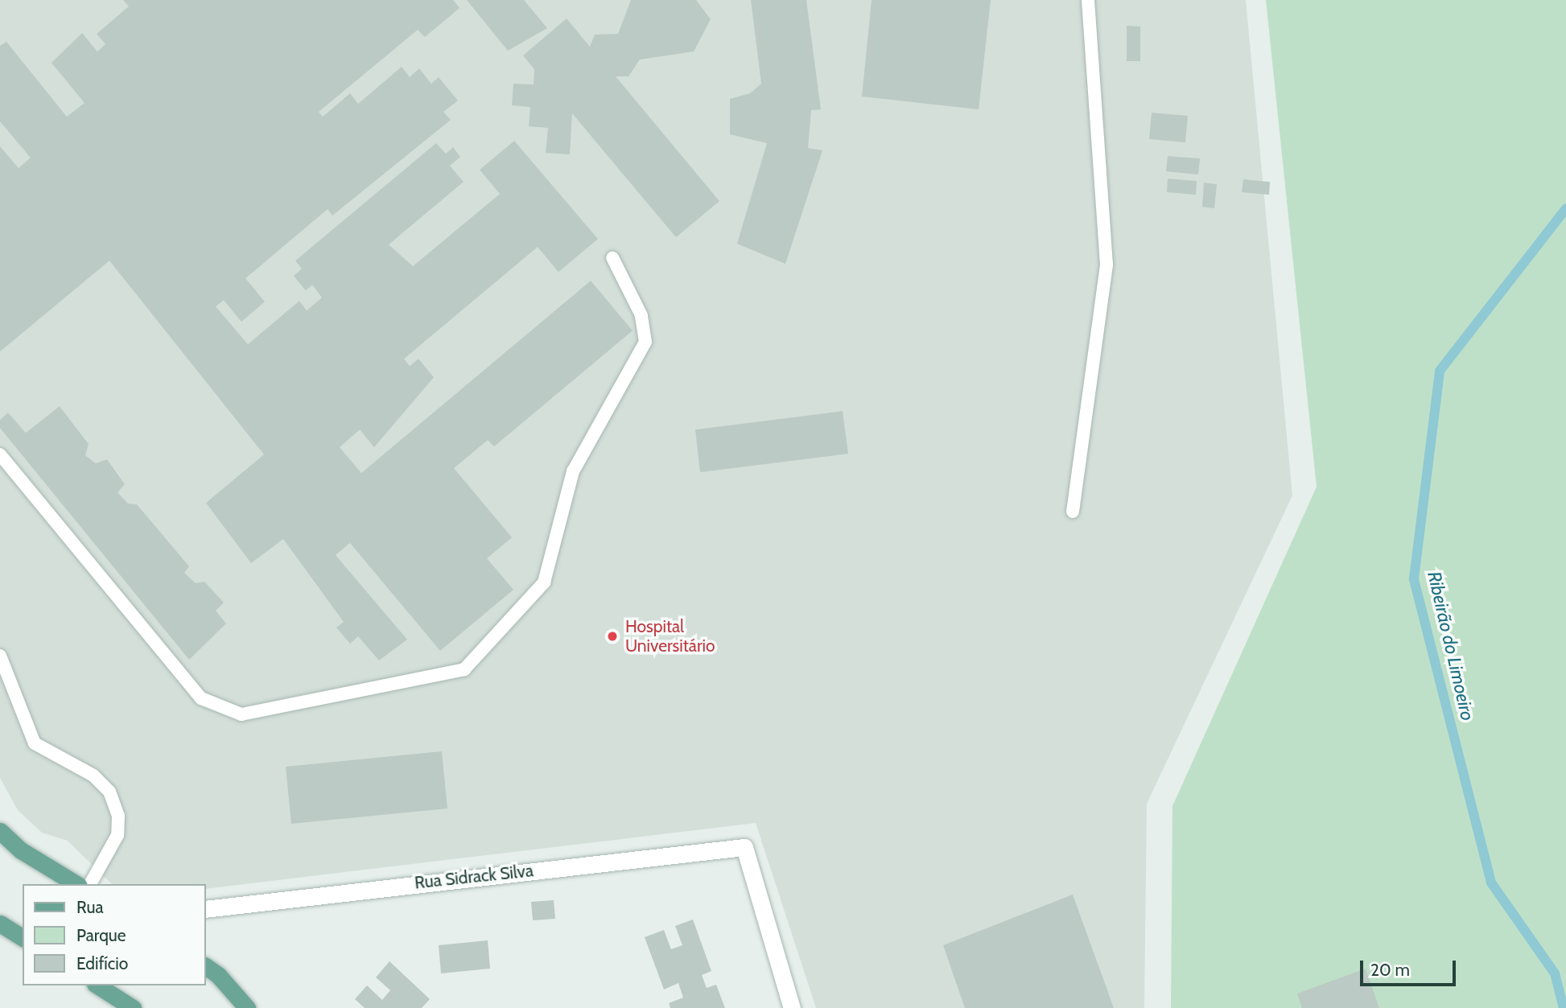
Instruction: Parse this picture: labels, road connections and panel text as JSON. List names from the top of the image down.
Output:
{
  "streets": {
    "street": ["Rua Sidrack Silva"]
  },
  "water": ["Ribeirão do Limoeiro"],
  "places": ["Hospital Universitário"],
  "legend": ["Rua", "Parque", "Edifício"],
  "scale_bar": "20 m"
}
